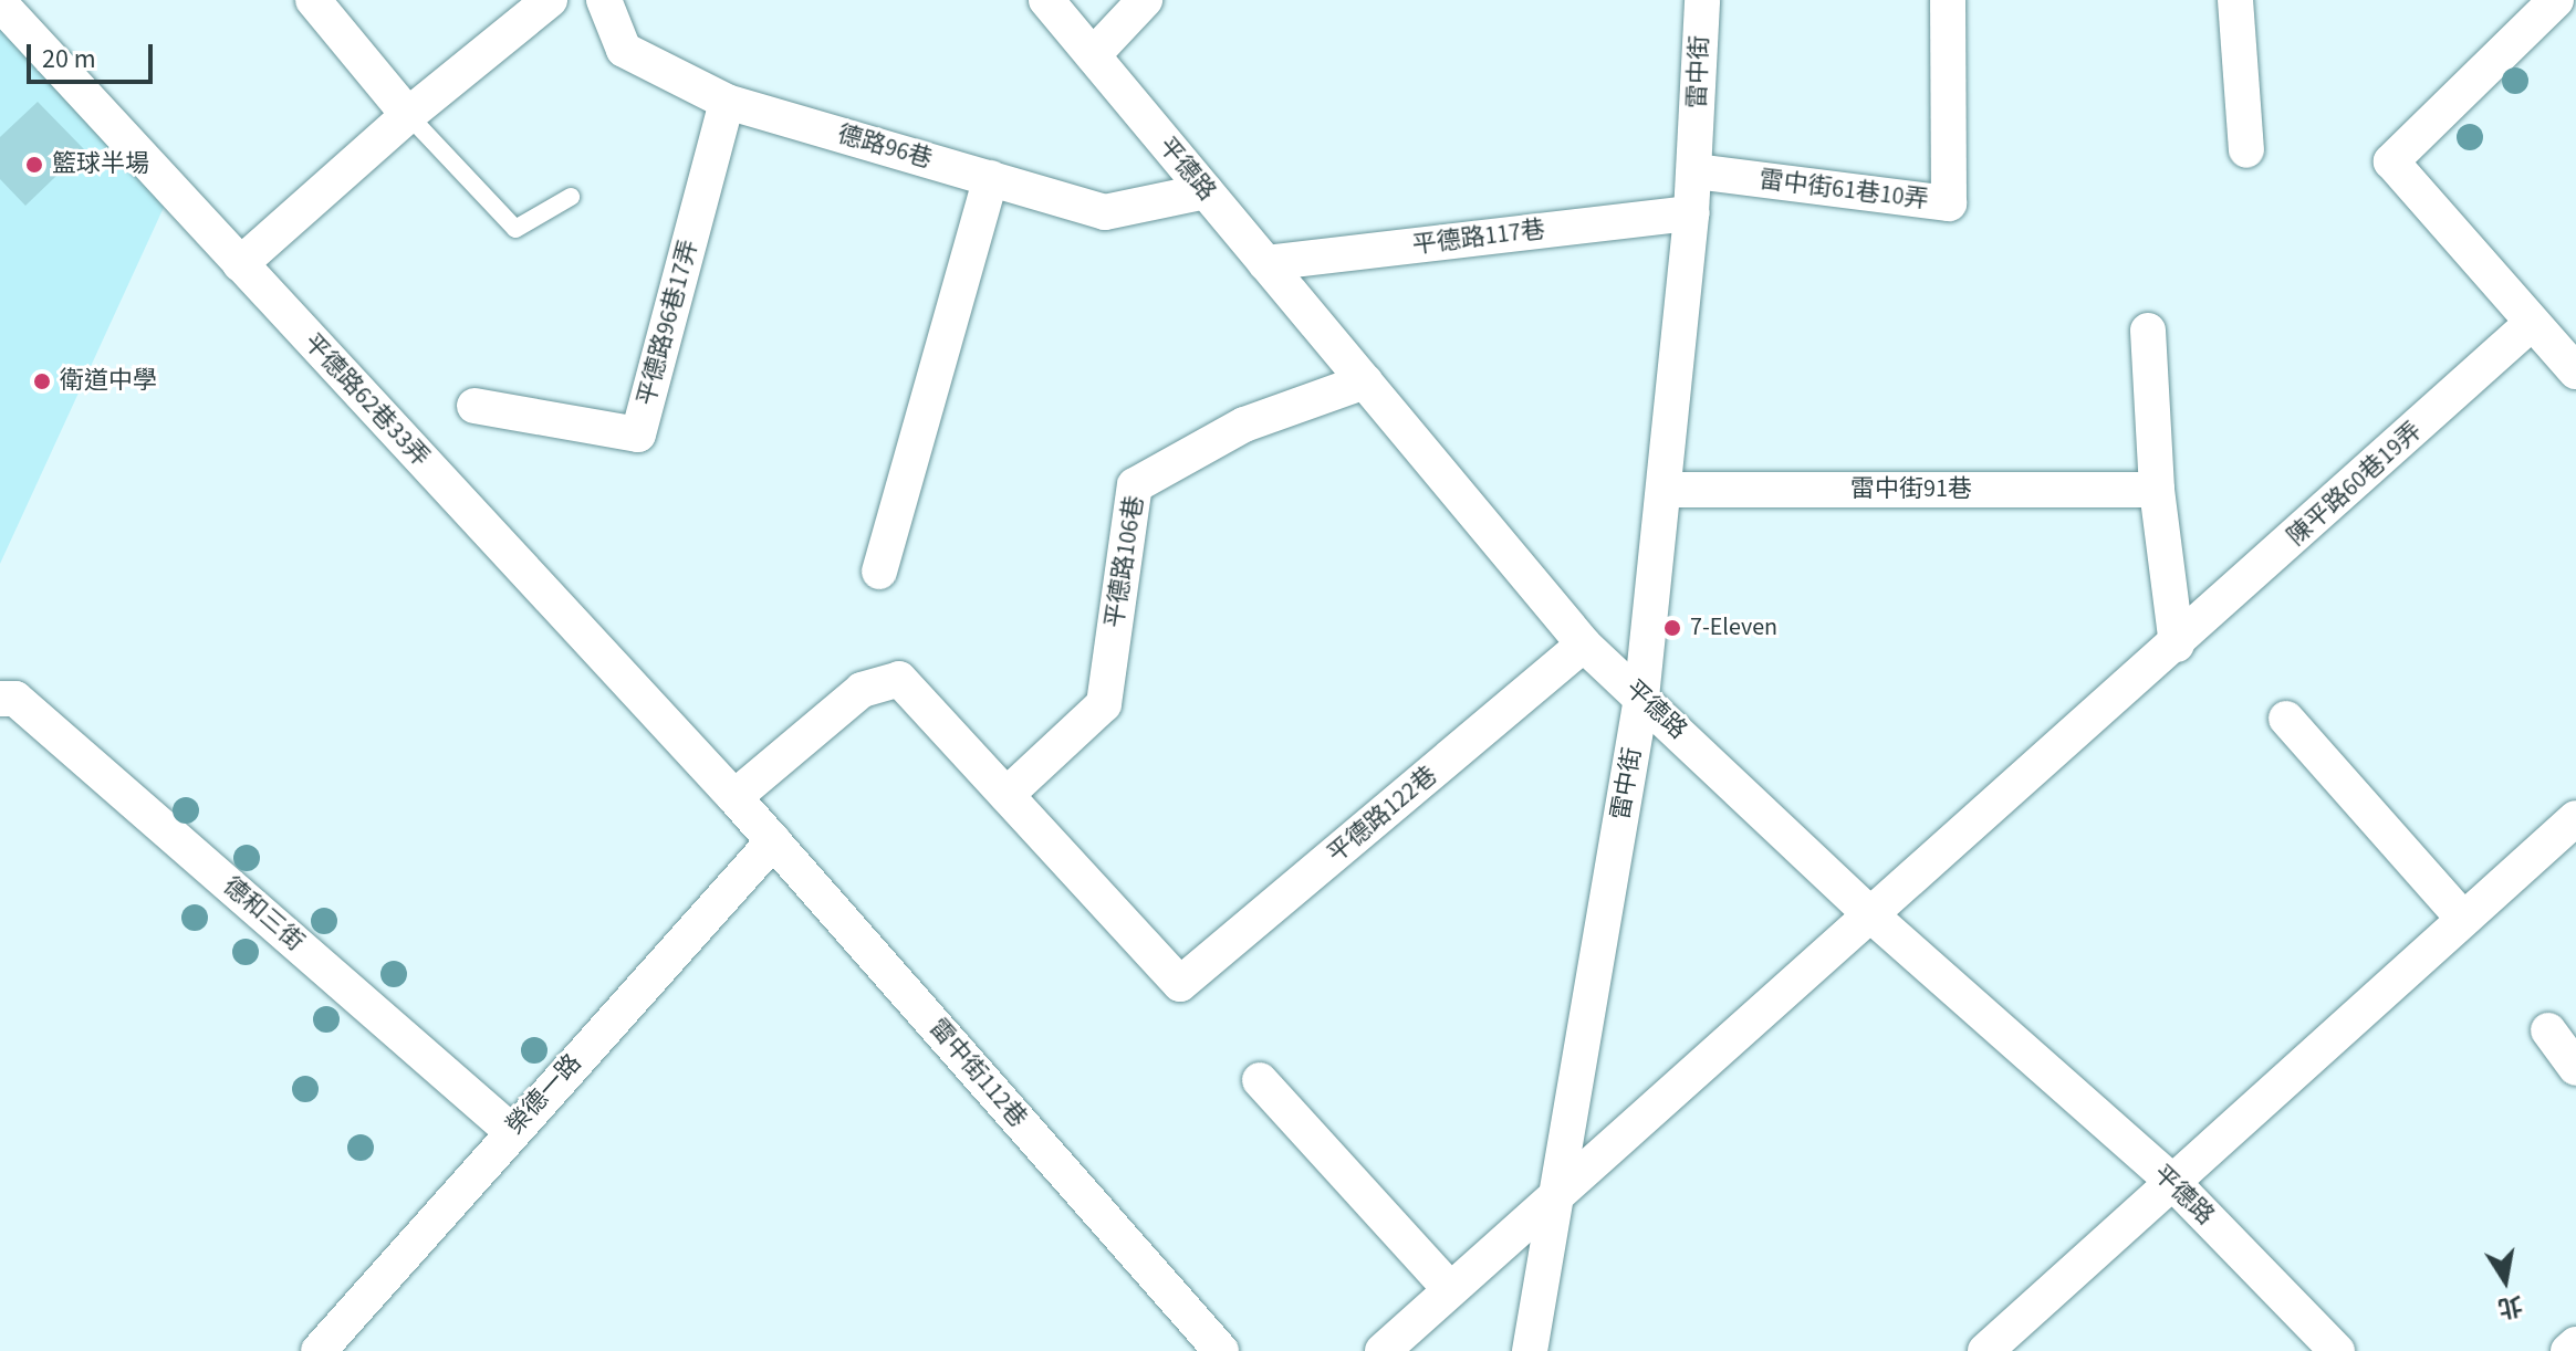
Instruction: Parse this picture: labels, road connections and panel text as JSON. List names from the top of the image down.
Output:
{
  "streets": {
    "street": [
      "雷中街",
      "德路96巷",
      "平德路",
      "雷中街61巷10弄",
      "平德路117巷",
      "平德路96巷17弄",
      "平德路62巷33弄",
      "陳平路60巷19弄",
      "雷中街91巷",
      "平德路106巷",
      "平德路122巷",
      "德和三街",
      "雷中街112巷",
      "榮德一路"
    ]
  },
  "crossings": [
    ["雷中街", "平德路"],
    ["雷中街", "雷中街61巷10弄"],
    ["雷中街", "平德路117巷"],
    ["雷中街", "陳平路60巷19弄"],
    ["雷中街", "雷中街91巷"],
    ["德路96巷", "平德路"],
    ["德路96巷", "平德路96巷17弄"],
    ["平德路", "平德路117巷"],
    ["平德路", "陳平路60巷19弄"],
    ["平德路", "平德路106巷"],
    ["平德路", "平德路122巷"],
    ["平德路62巷33弄", "雷中街112巷"],
    ["平德路106巷", "平德路122巷"],
    ["德和三街", "榮德一路"],
    ["雷中街112巷", "榮德一路"]
  ],
  "places": ["籃球半場", "衛道中學", "7-Eleven"],
  "scale_bar": "20 m",
  "north": "bottom"
}
